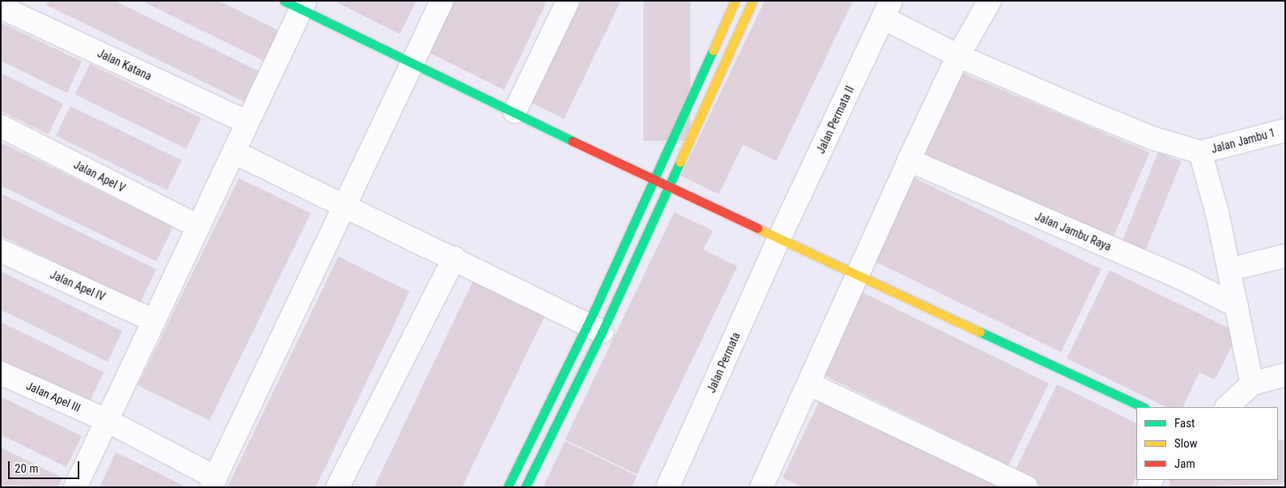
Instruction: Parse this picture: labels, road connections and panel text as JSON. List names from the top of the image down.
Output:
{
  "streets": {
    "street": [
      "Jalan Katana",
      "Jalan Permata II",
      "Jalan Jambu 1",
      "Jalan Apel V",
      "Jalan Jambu Raya",
      "Jalan Apel IV",
      "Jalan Permata",
      "Jalan Apel III"
    ]
  },
  "crossings": [
    ["Jalan Permata II", "Jalan Permata"]
  ],
  "legend": ["Fast", "Slow", "Jam"],
  "scale_bar": "20 m"
}
